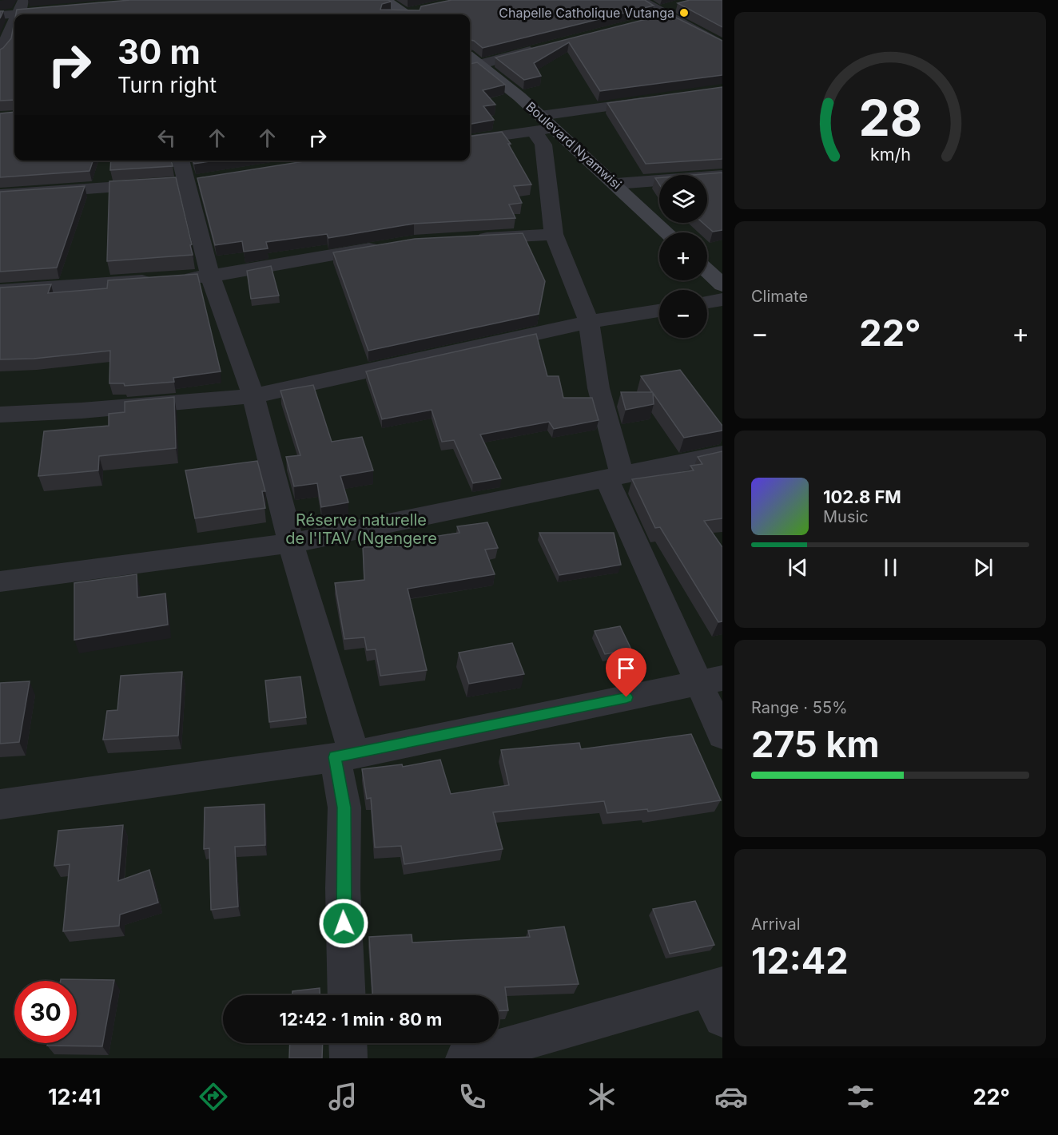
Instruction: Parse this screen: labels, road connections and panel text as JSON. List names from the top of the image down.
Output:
{
  "streets": {
    "main road": ["Boulevard Nyamwisi"]
  },
  "parks": ["Réserve naturelle de l'ITAV (Ngengere"],
  "places": ["Chapelle Catholique Vutanga"],
  "page": {
    "turn": ["30 m", "Turn right"],
    "map_buttons": ["+", "−"],
    "tile": [
      "Climate",
      ["Range · 55%", "275 km"],
      ["Arrival", "12:42"]
    ],
    "heat": ["−", "22°", "+"],
    "song": ["102.8 FM", "Music"],
    "limit": "30",
    "trip": "12:42 · 1 min · 80 m",
    "tabs": ["12:41", "22°"],
    "gauge": ["28", "km/h"]
  }
}
